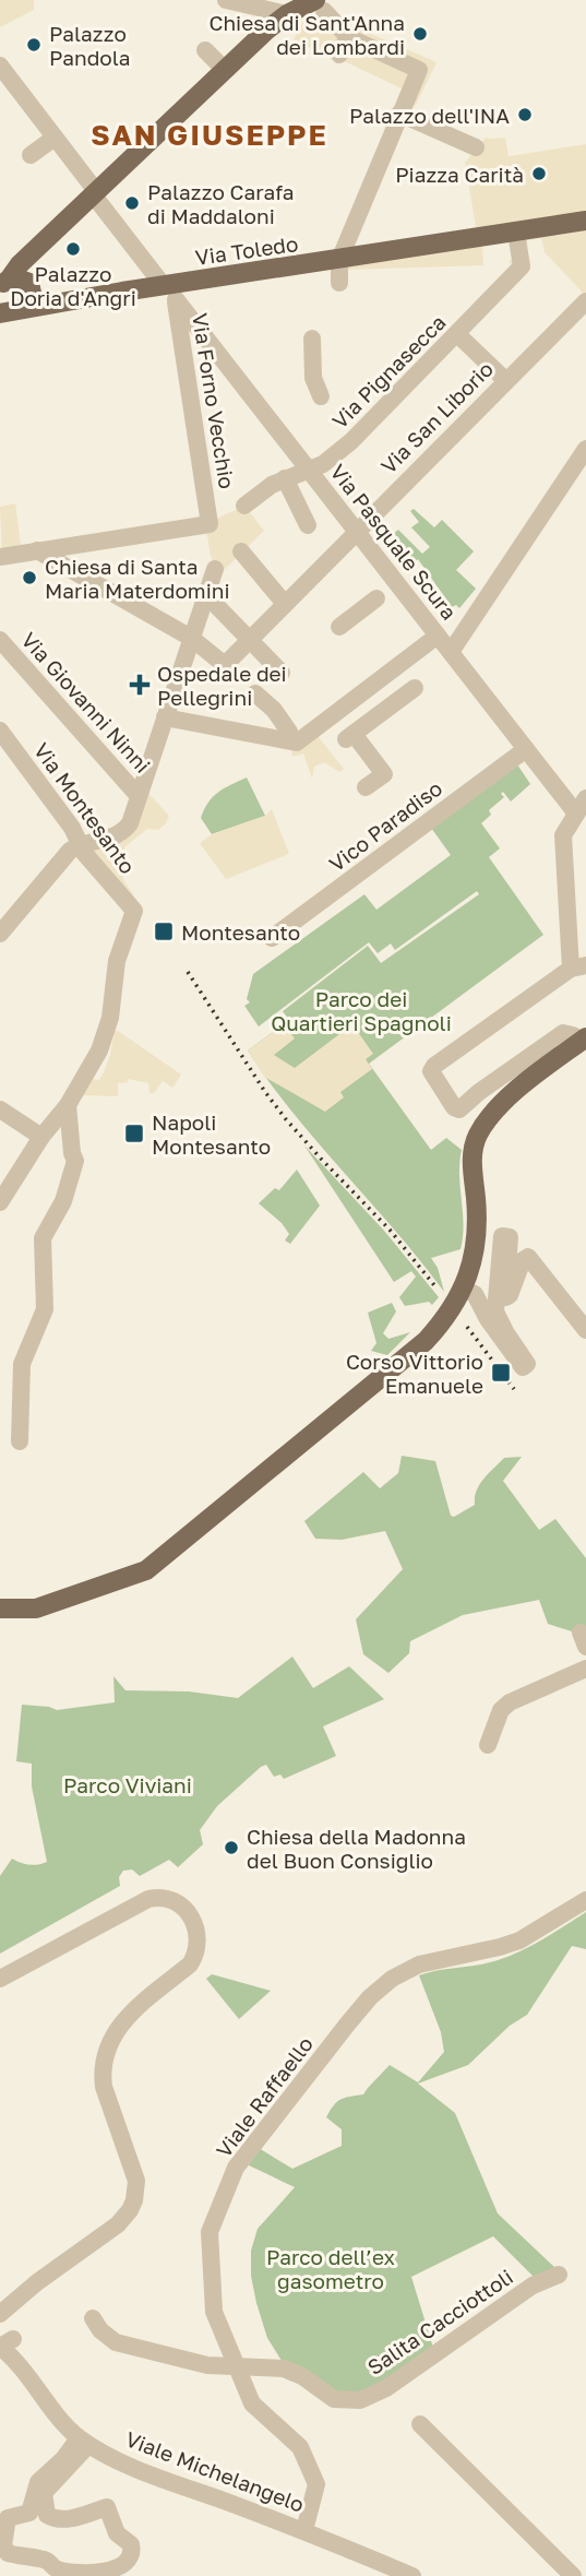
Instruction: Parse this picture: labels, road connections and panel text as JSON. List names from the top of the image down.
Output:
{
  "streets": {
    "main road": ["Via Toledo"],
    "street": [
      "Via Pignasecca",
      "Via Forno Vecchio",
      "Via San Liborio",
      "Via Pasquale Scura",
      "Via Giovanni Ninni",
      "Via Montesanto",
      "Vico Paradiso",
      "Viale Raffaello",
      "Salita Cacciottoli",
      "Viale Michelangelo"
    ]
  },
  "crossings": [
    ["Via Toledo", "Via Pignasecca"],
    ["Via Toledo", "Via Forno Vecchio"],
    ["Via Toledo", "Via Pasquale Scura"],
    ["Via Pignasecca", "Via Pasquale Scura"],
    ["Via Forno Vecchio", "Via Pasquale Scura"],
    ["Via San Liborio", "Via Pasquale Scura"],
    ["Via Pasquale Scura", "Vico Paradiso"],
    ["Viale Raffaello", "Salita Cacciottoli"],
    ["Viale Raffaello", "Viale Michelangelo"]
  ],
  "districts": ["SAN GIUSEPPE"],
  "parks": ["Parco dei Quartieri Spagnoli", "Parco Viviani", "Parco dell’ex gasometro"],
  "places": {
    "other": [
      "Chiesa di Sant'Anna dei Lombardi",
      "Palazzo Pandola",
      "Palazzo dell'INA",
      "Piazza Carità",
      "Palazzo Carafa di Maddaloni",
      "Palazzo Doria d'Angri",
      "Chiesa di Santa Maria Materdomini",
      "Chiesa della Madonna del Buon Consiglio"
    ],
    "health": ["Ospedale dei Pellegrini"],
    "transit": ["Montesanto", "Napoli Montesanto", "Corso Vittorio Emanuele"]
  }
}
